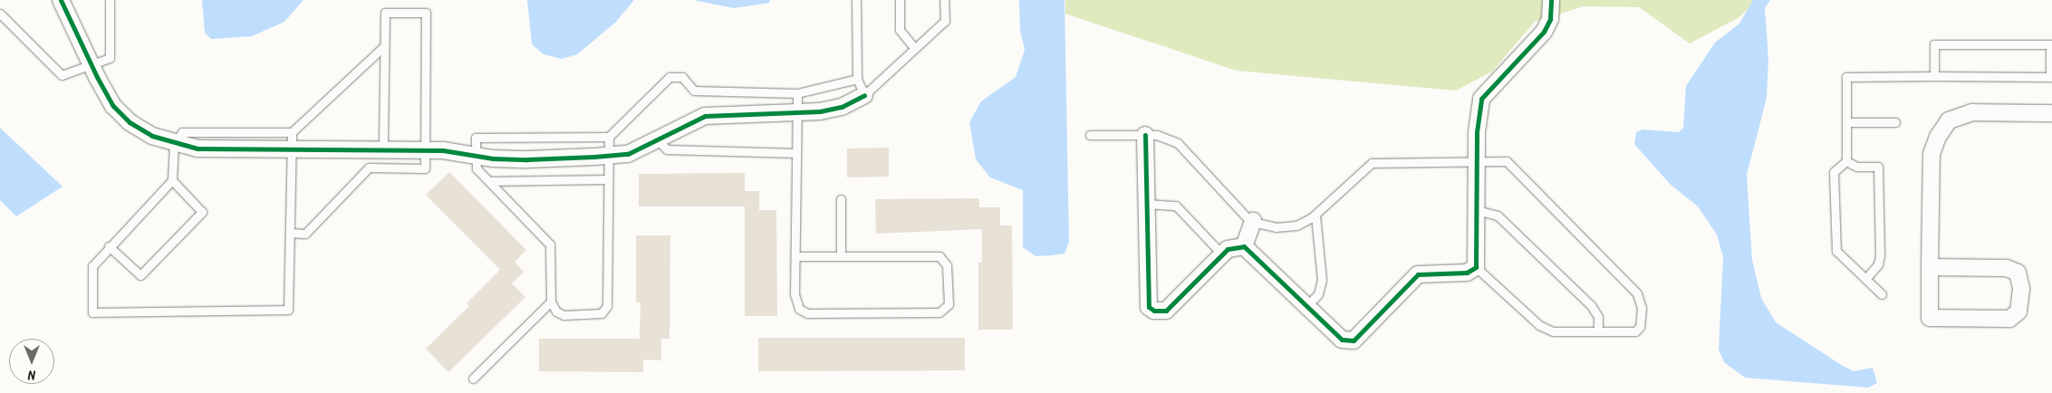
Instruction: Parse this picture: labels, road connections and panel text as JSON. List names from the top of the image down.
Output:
{
  "north": "bottom"
}
